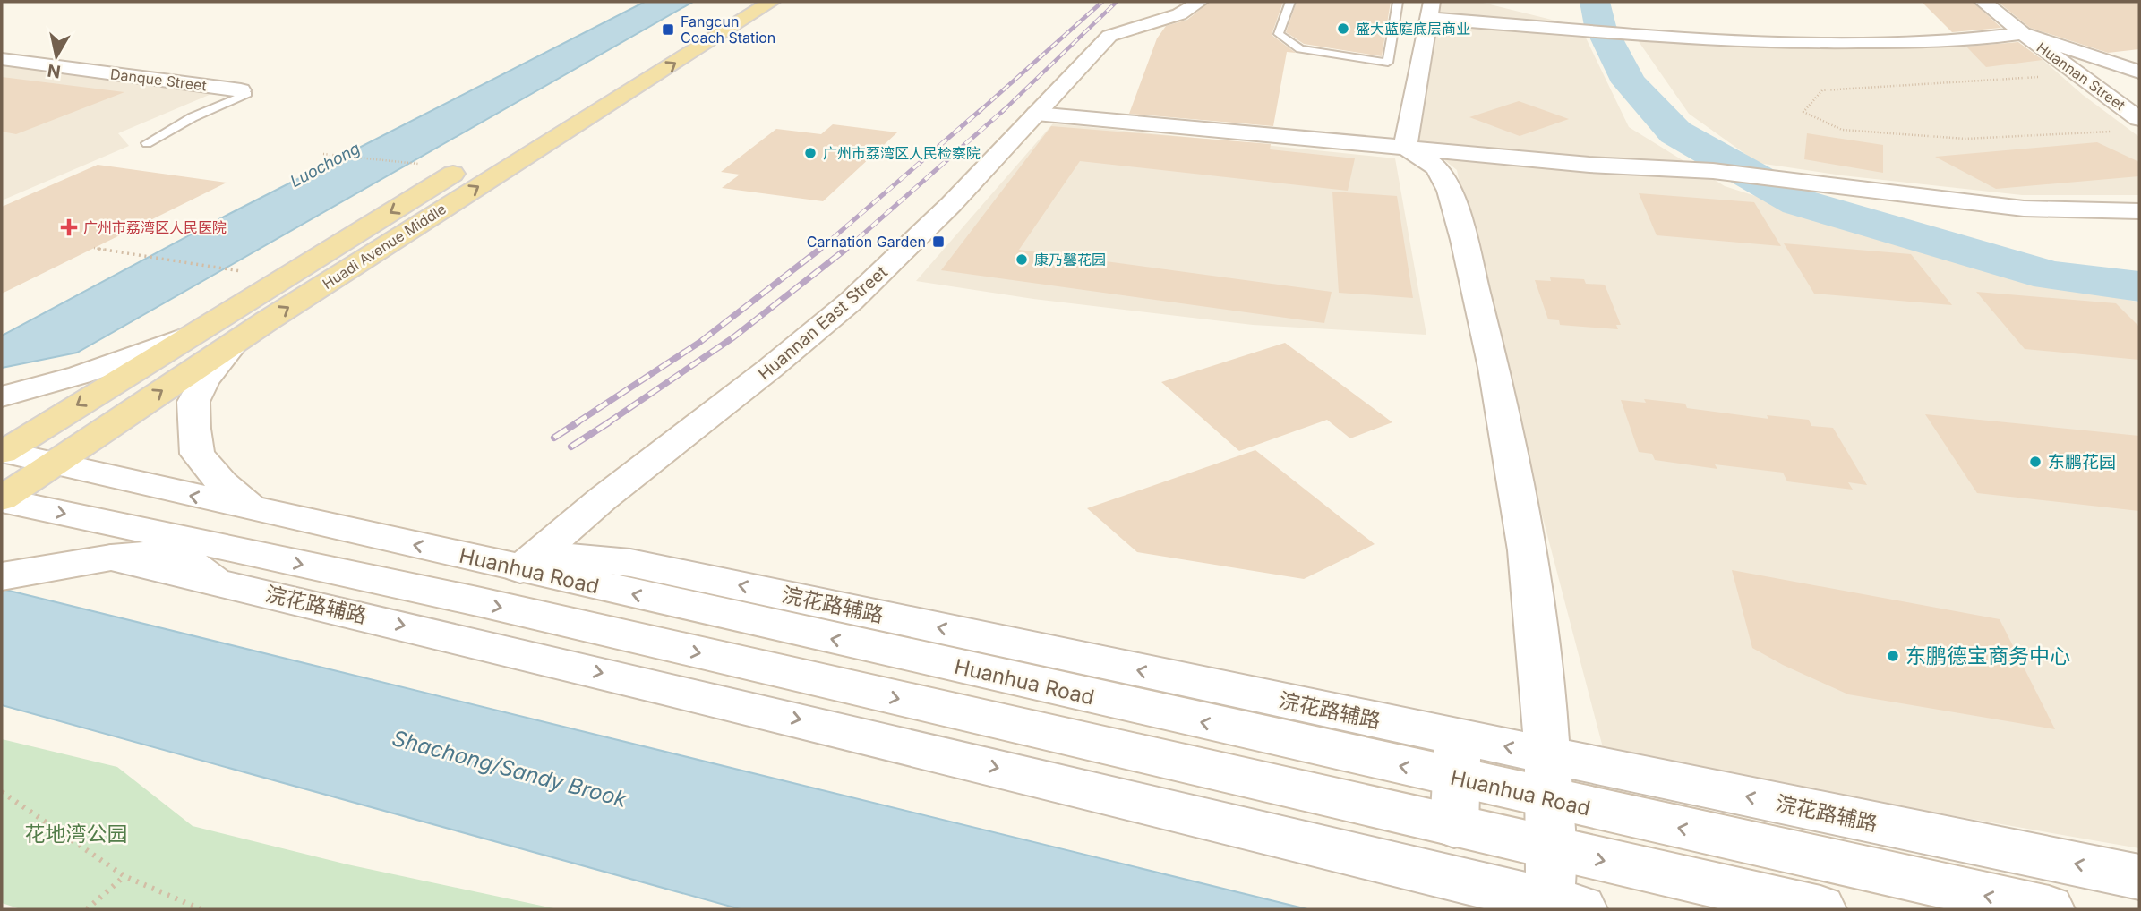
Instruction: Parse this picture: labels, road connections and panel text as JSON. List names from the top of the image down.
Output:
{
  "streets": {
    "main road": ["Huadi Avenue Middle"],
    "street": [
      "Huannan Street",
      "Danque Street",
      "Huannan East Street",
      "Huanhua Road",
      "浣花路辅路"
    ]
  },
  "crossings": [
    ["Huadi Avenue Middle", "Huanhua Road"],
    ["Huannan East Street", "Huanhua Road"],
    ["Huanhua Road", "浣花路辅路"]
  ],
  "water": ["Luochong", "Shachong/Sandy Brook"],
  "parks": ["花地湾公园"],
  "places": {
    "other": [
      "盛大蓝庭底层商业",
      "广州市荔湾区人民检察院",
      "康乃馨花园",
      "东鹏花园",
      "东鹏德宝商务中心"
    ],
    "transit": ["Fangcun Coach Station", "Carnation Garden"],
    "health": ["广州市荔湾区人民医院"]
  },
  "north": "bottom"
}
